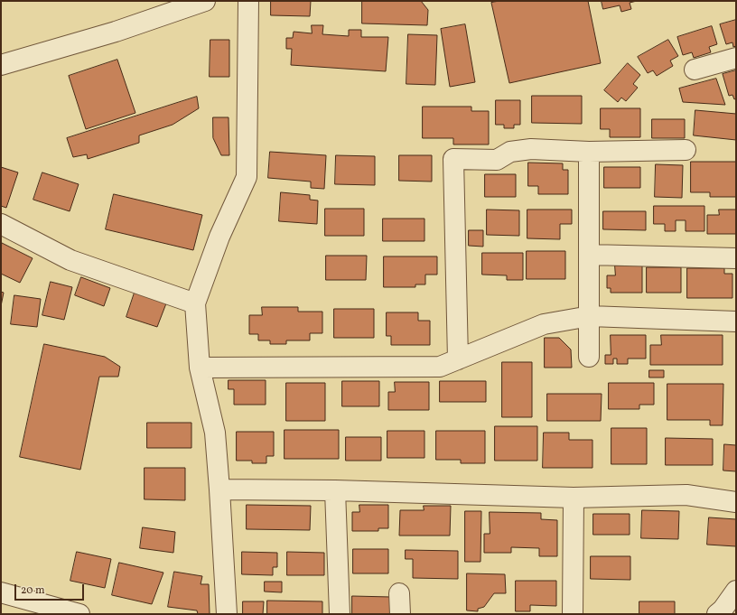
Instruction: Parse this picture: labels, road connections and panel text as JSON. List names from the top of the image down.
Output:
{
  "scale_bar": "20 m"
}
